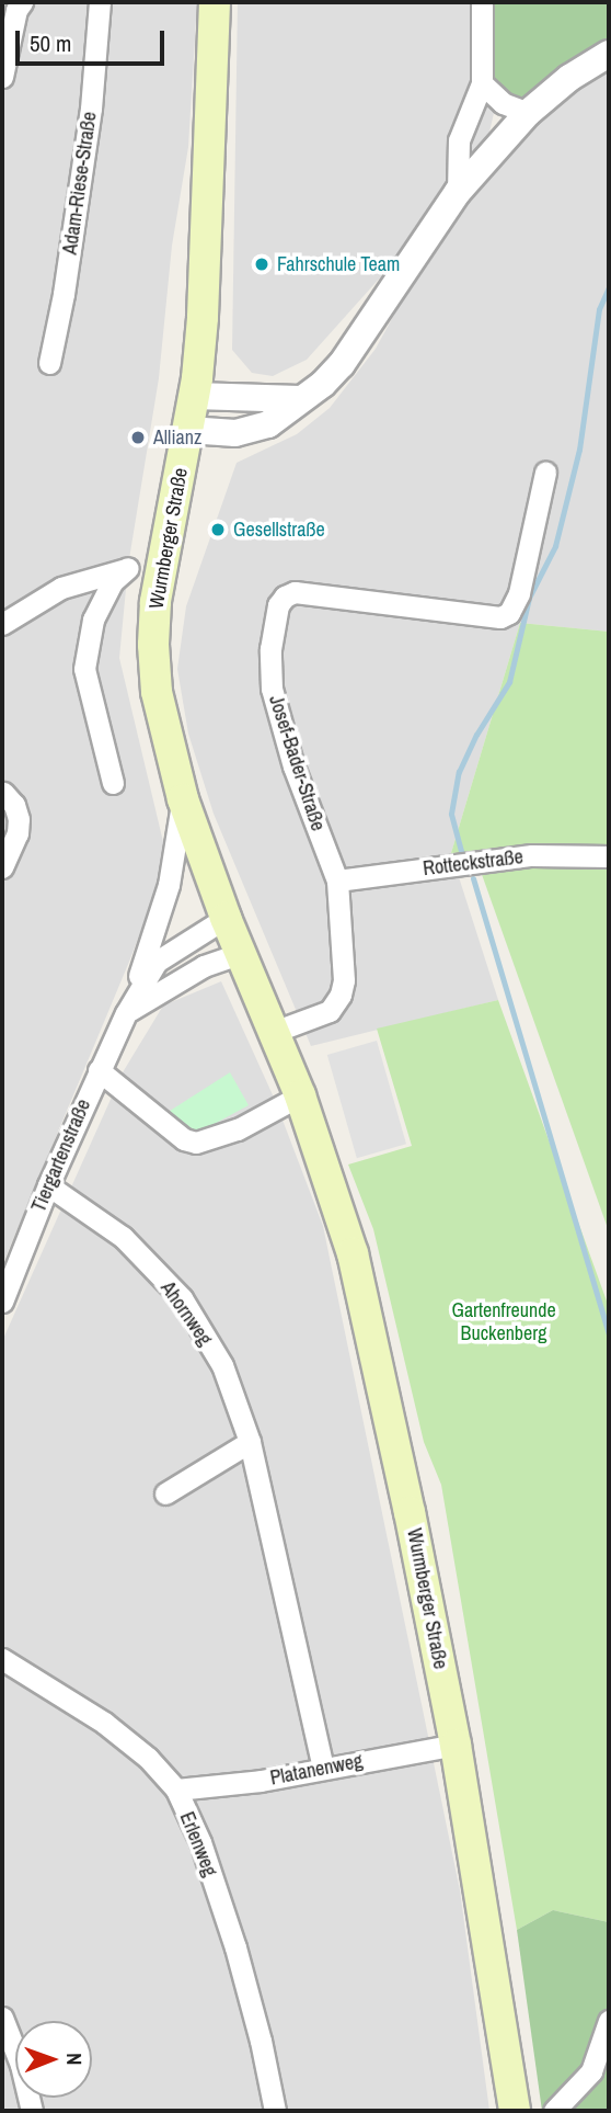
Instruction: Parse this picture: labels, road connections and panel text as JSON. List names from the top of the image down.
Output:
{
  "streets": {
    "main road": ["Wurmberger Straße"],
    "street": [
      "Adam-Riese-Straße",
      "Josef-Bader-Straße",
      "Rotteckstraße",
      "Tiergartenstraße",
      "Ahornweg",
      "Platanenweg",
      "Erlenweg"
    ]
  },
  "crossings": [
    ["Wurmberger Straße", "Josef-Bader-Straße"],
    ["Wurmberger Straße", "Tiergartenstraße"],
    ["Wurmberger Straße", "Platanenweg"],
    ["Josef-Bader-Straße", "Rotteckstraße"],
    ["Tiergartenstraße", "Ahornweg"],
    ["Ahornweg", "Platanenweg"],
    ["Platanenweg", "Erlenweg"]
  ],
  "parks": ["Gartenfreunde Buckenberg"],
  "places": ["Fahrschule Team", "Allianz", "Gesellstraße"],
  "scale_bar": "50 m",
  "north": "right"
}
